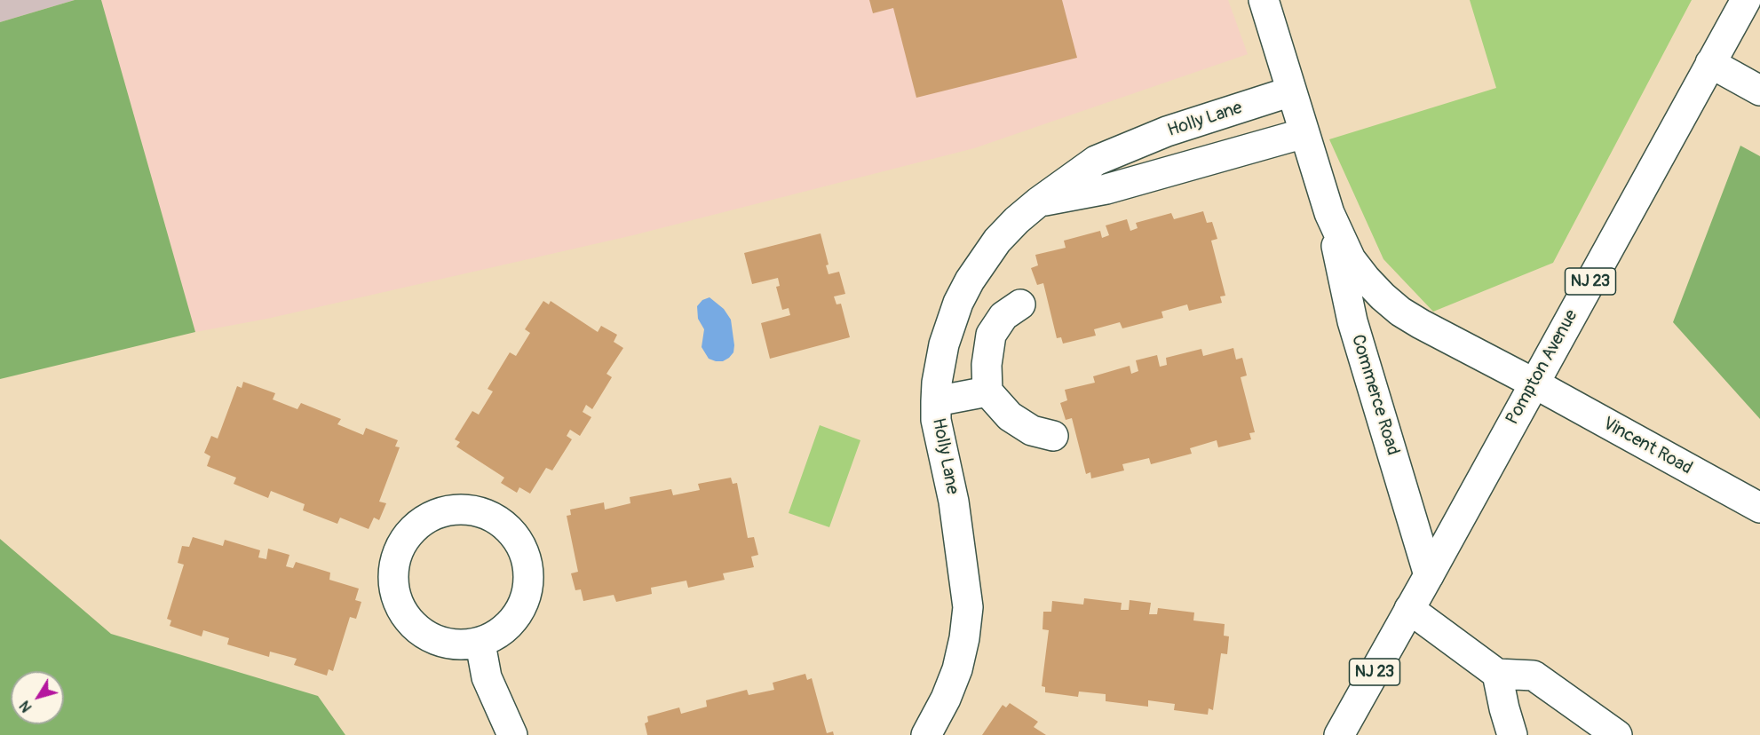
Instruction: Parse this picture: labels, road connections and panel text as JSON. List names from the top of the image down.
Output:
{
  "streets": {
    "street": [
      "Holly Lane",
      "NJ 23",
      "Pompton Avenue",
      "Commerce Road",
      "Vincent Road"
    ]
  },
  "crossings": [
    ["Holly Lane", "Commerce Road"],
    ["Pompton Avenue", "Commerce Road"],
    ["Pompton Avenue", "Vincent Road"],
    ["Commerce Road", "Vincent Road"]
  ],
  "north": "bottom left"
}
